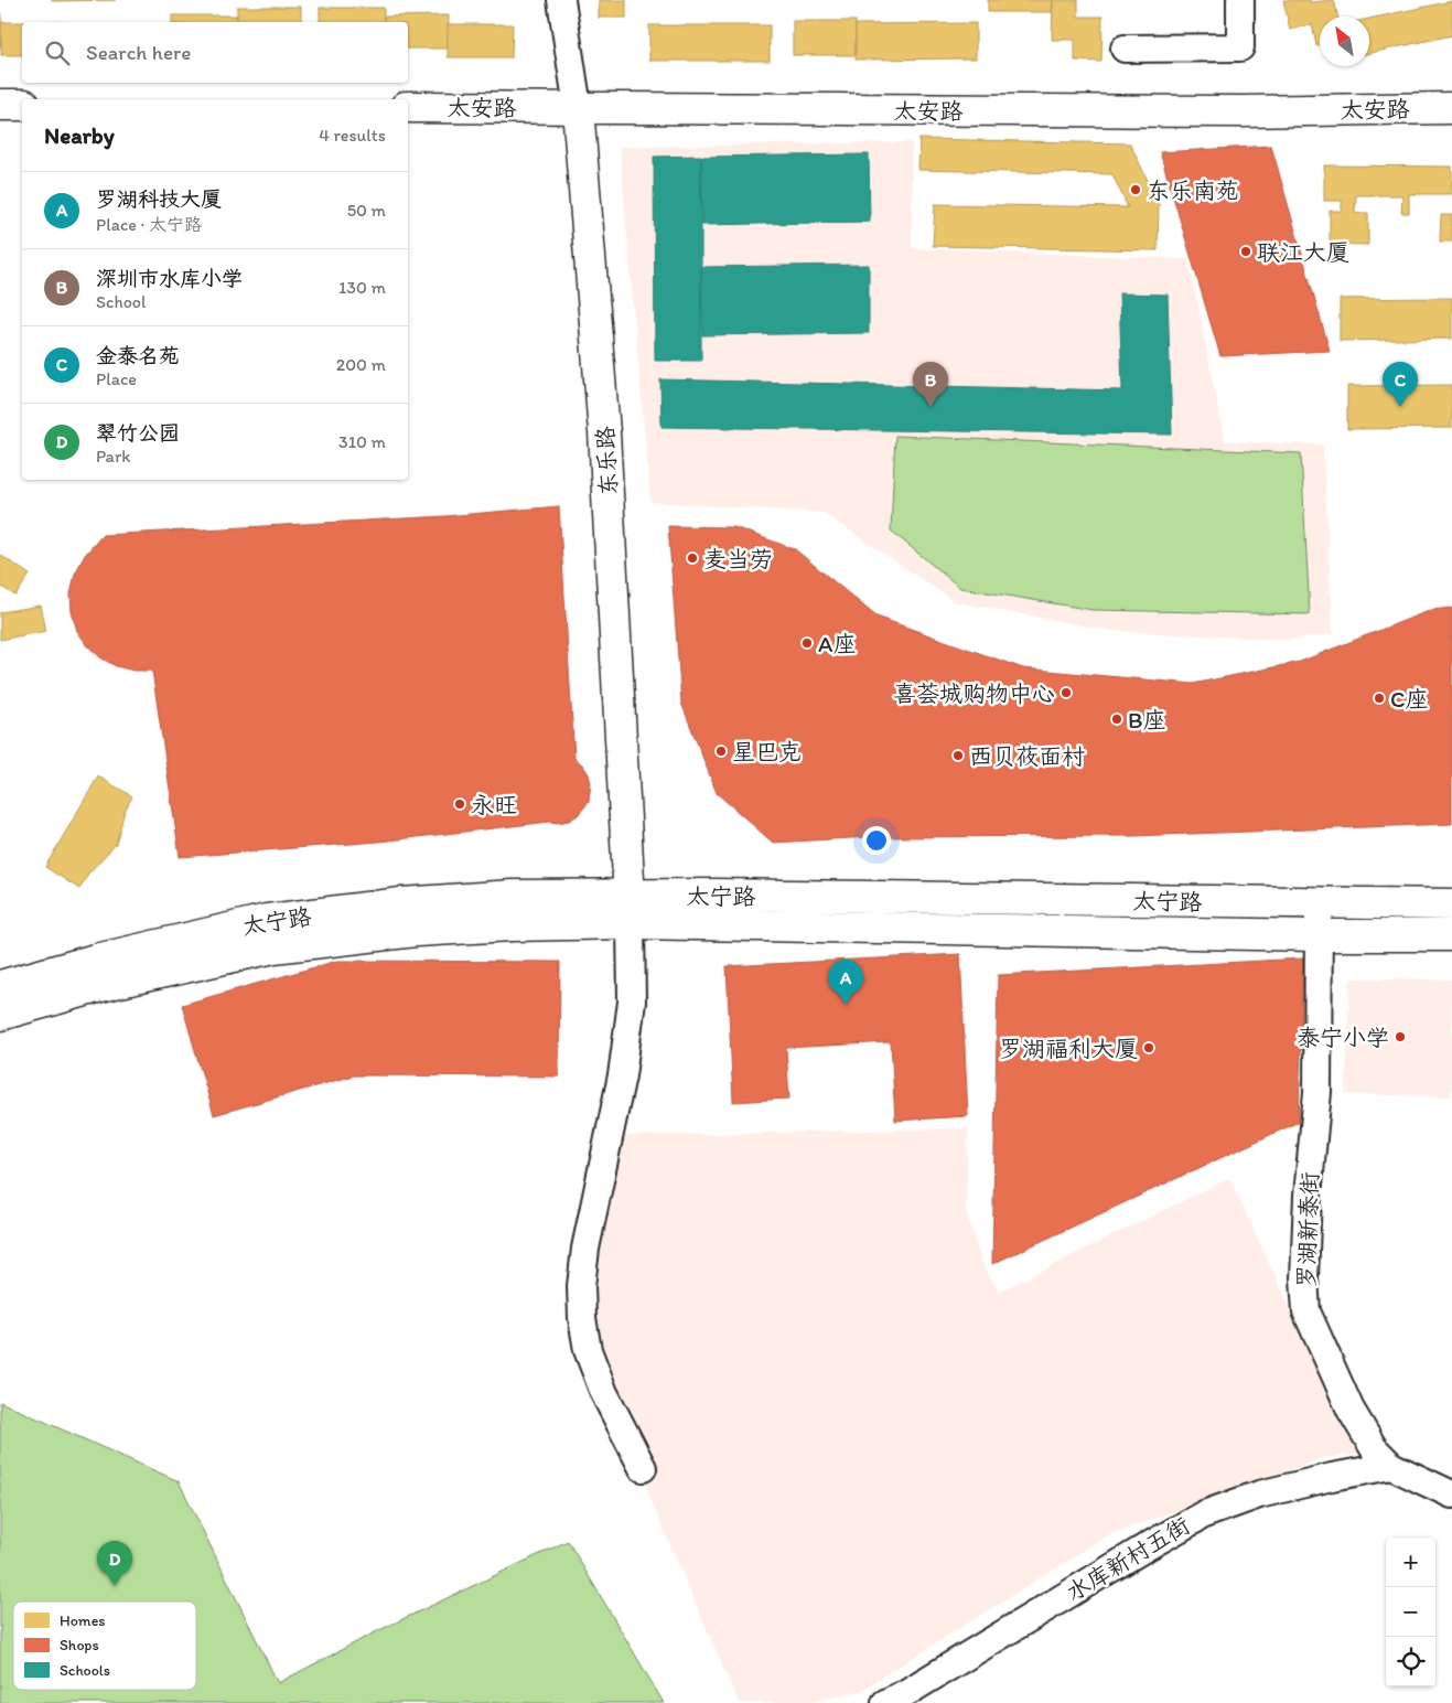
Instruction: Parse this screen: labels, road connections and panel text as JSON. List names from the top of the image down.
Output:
{
  "streets": {
    "main road": ["太安路", "东乐路", "太宁路"],
    "street": ["罗湖新泰街", "水库新村五街"]
  },
  "crossings": [
    ["太安路", "东乐路"],
    ["东乐路", "太宁路"],
    ["太宁路", "罗湖新泰街"],
    ["罗湖新泰街", "水库新村五街"]
  ],
  "places": [
    "东乐南苑",
    "联江大厦",
    "麦当劳",
    "A座",
    "喜荟城购物中心",
    "C座",
    "B座",
    "星巴克",
    "西贝莜面村",
    "永旺",
    "泰宁小学",
    "罗湖福利大厦"
  ],
  "legend": ["Homes", "Shops", "Schools"],
  "north": "top left",
  "page": {
    "search": "Search here",
    "heading": ["Nearby", "4 results"],
    "list": [
      {
        "mark": "A",
        "name": "罗湖科技大厦",
        "note": "Place · 太宁路",
        "value": "50 m"
      },
      {
        "mark": "B",
        "name": "深圳市水库小学",
        "note": "School",
        "value": "130 m"
      },
      {
        "mark": "C",
        "name": "金泰名苑",
        "note": "Place",
        "value": "200 m"
      },
      {
        "mark": "D",
        "name": "翠竹公园",
        "note": "Park",
        "value": "310 m"
      }
    ],
    "pins": [
      "B",
      "C",
      "A",
      "D"
    ],
    "map_buttons": ["+", "−"]
  }
}
